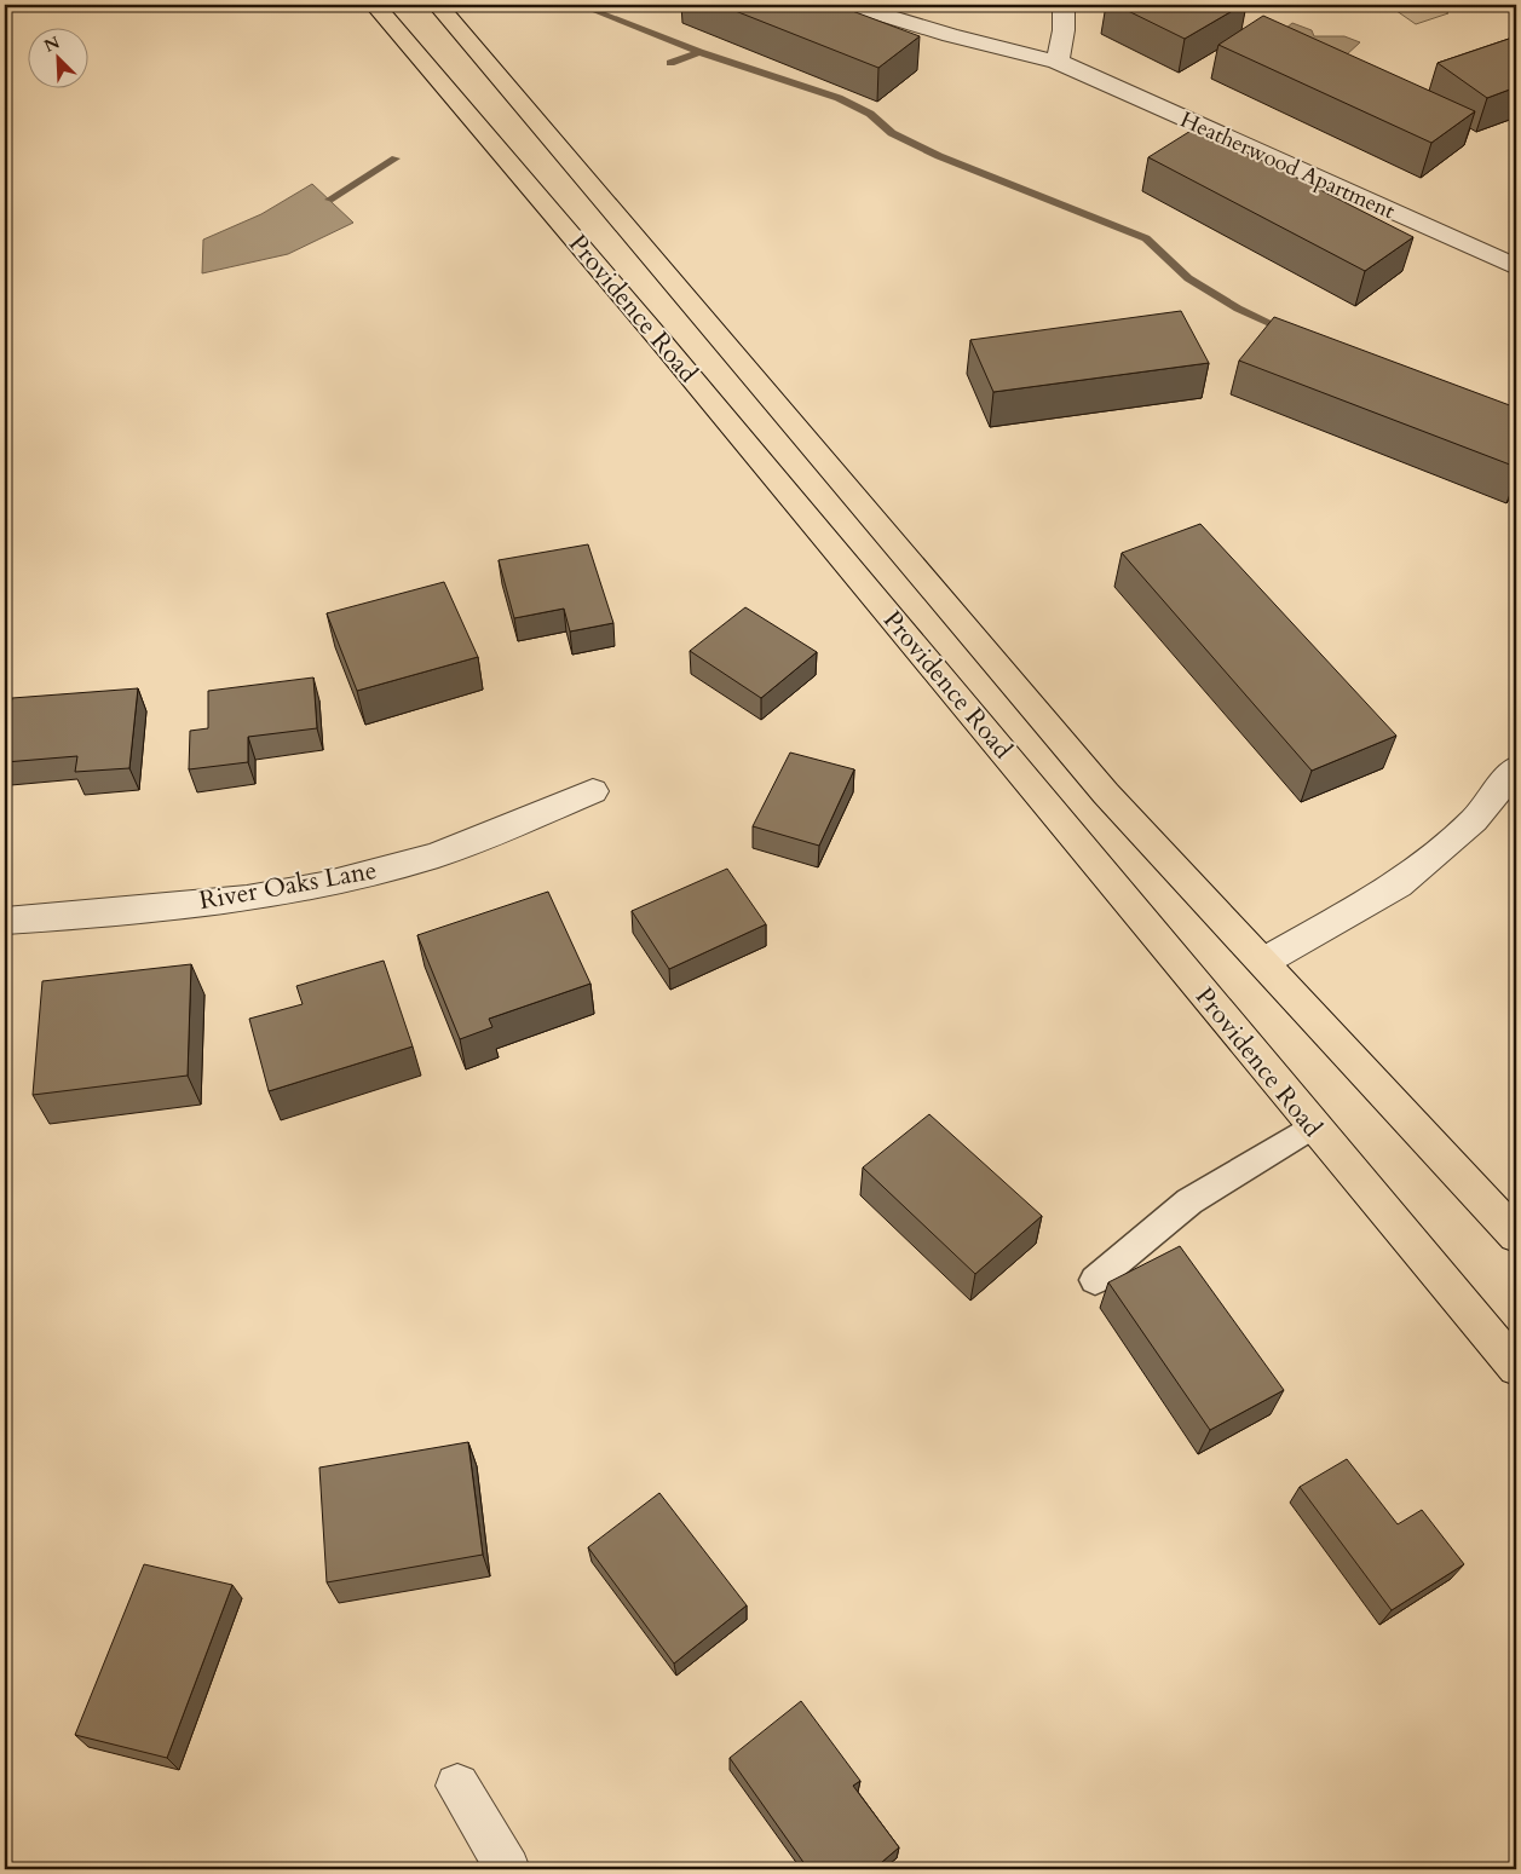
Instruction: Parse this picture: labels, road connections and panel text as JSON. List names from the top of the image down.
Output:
{
  "streets": {
    "main road": ["Providence Road"],
    "street": ["Heatherwood Apartment", "River Oaks Lane"]
  },
  "north": "top left"
}
